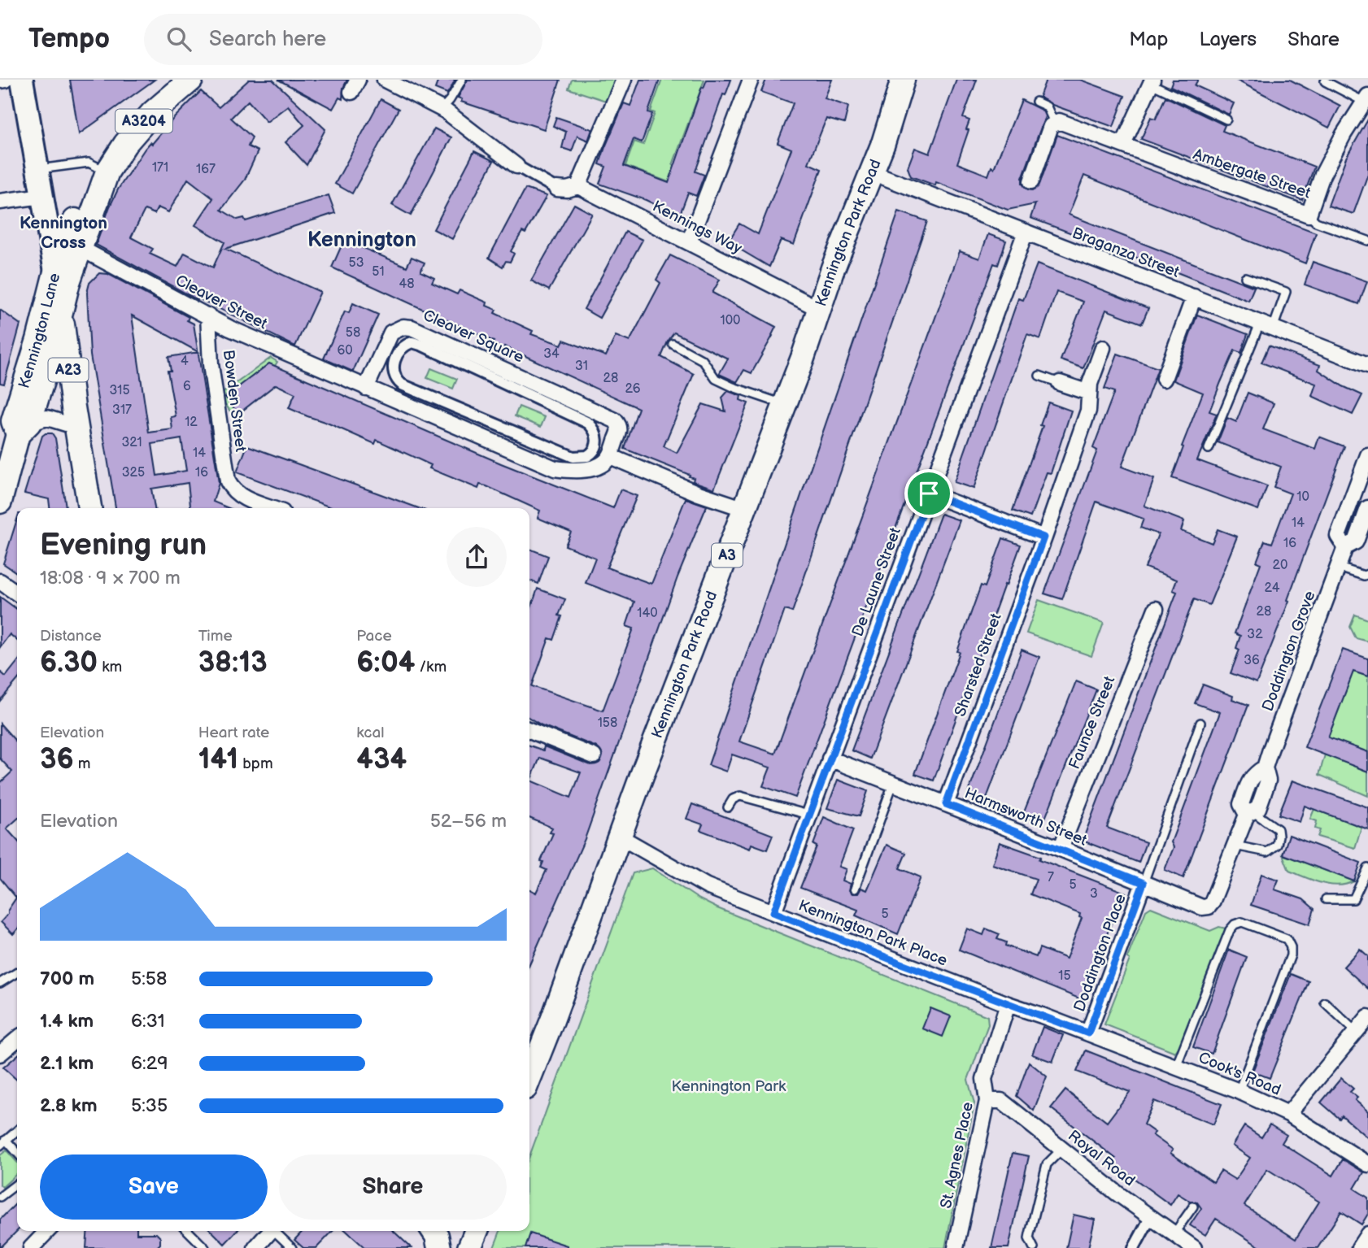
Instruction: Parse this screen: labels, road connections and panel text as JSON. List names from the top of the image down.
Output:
{
  "streets": {
    "highway": [
      "A3204",
      "Kennington Park Road",
      "Kennington Lane",
      "A23",
      "A3"
    ],
    "street": [
      "Ambergate Street",
      "Kennings Way",
      "Braganza Street",
      "Cleaver Street",
      "Cleaver Square",
      "Bowden Street",
      "De Laune Street",
      "Doddington Grove",
      "Sharsted Street",
      "Faunce Street",
      "Harmsworth Street",
      "Kennington Park Place",
      "Doddington Place",
      "Cook's Road",
      "St. Agnes Place",
      "Royal Road"
    ]
  },
  "crossings": [
    ["Kennings Way", "Kennington Park Road"],
    ["Kennington Park Road", "Braganza Street"],
    ["Kennington Park Road", "Kennington Park Place"],
    ["Braganza Street", "De Laune Street"],
    ["Cleaver Street", "Kennington Lane"],
    ["Cleaver Street", "Cleaver Square"],
    ["Cleaver Street", "Bowden Street"],
    ["Kennington Lane", "A23"],
    ["De Laune Street", "Harmsworth Street"],
    ["De Laune Street", "Kennington Park Place"],
    ["Doddington Grove", "Harmsworth Street"],
    ["Sharsted Street", "Harmsworth Street"],
    ["Faunce Street", "Harmsworth Street"],
    ["Harmsworth Street", "Doddington Place"],
    ["Kennington Park Place", "Doddington Place"],
    ["Kennington Park Place", "Cook's Road"],
    ["Kennington Park Place", "St. Agnes Place"],
    ["Doddington Place", "Cook's Road"],
    ["St. Agnes Place", "Royal Road"]
  ],
  "districts": ["Kennington Cross", "Kennington"],
  "parks": ["Kennington Park"],
  "house_numbers": [
    "171",
    "167",
    "53",
    "51",
    "48",
    "100",
    "58",
    "60",
    "34",
    "4",
    "31",
    "28",
    "6",
    "26",
    "315",
    "317",
    "12",
    "321",
    "14",
    "325",
    "16",
    "10",
    "14",
    "16",
    "20",
    "24",
    "28",
    "140",
    "32",
    "36",
    "158",
    "7",
    "5",
    "3",
    "5",
    "15"
  ],
  "page": {
    "header": "Tempo",
    "search": "Search here",
    "nav": ["Map", "Layers", "Share"],
    "heading": ["Evening run", "18:08 · 9 × 700 m"],
    "stats": [
      ["Distance", "6.30 km"],
      ["Time", "38:13"],
      ["Pace", "6:04 /km"],
      ["Elevation", "36 m"],
      ["Heart rate", "141 bpm"],
      ["kcal", "434"]
    ],
    "chart": ["Elevation", "52–56 m"],
    "list": [
      {
        "name": "700 m",
        "note": "5:58"
      },
      {
        "name": "1.4 km",
        "note": "6:31"
      },
      {
        "name": "2.1 km",
        "note": "6:29"
      },
      {
        "name": "2.8 km",
        "note": "5:35"
      }
    ],
    "buttons": ["Save", "Share"]
  }
}
